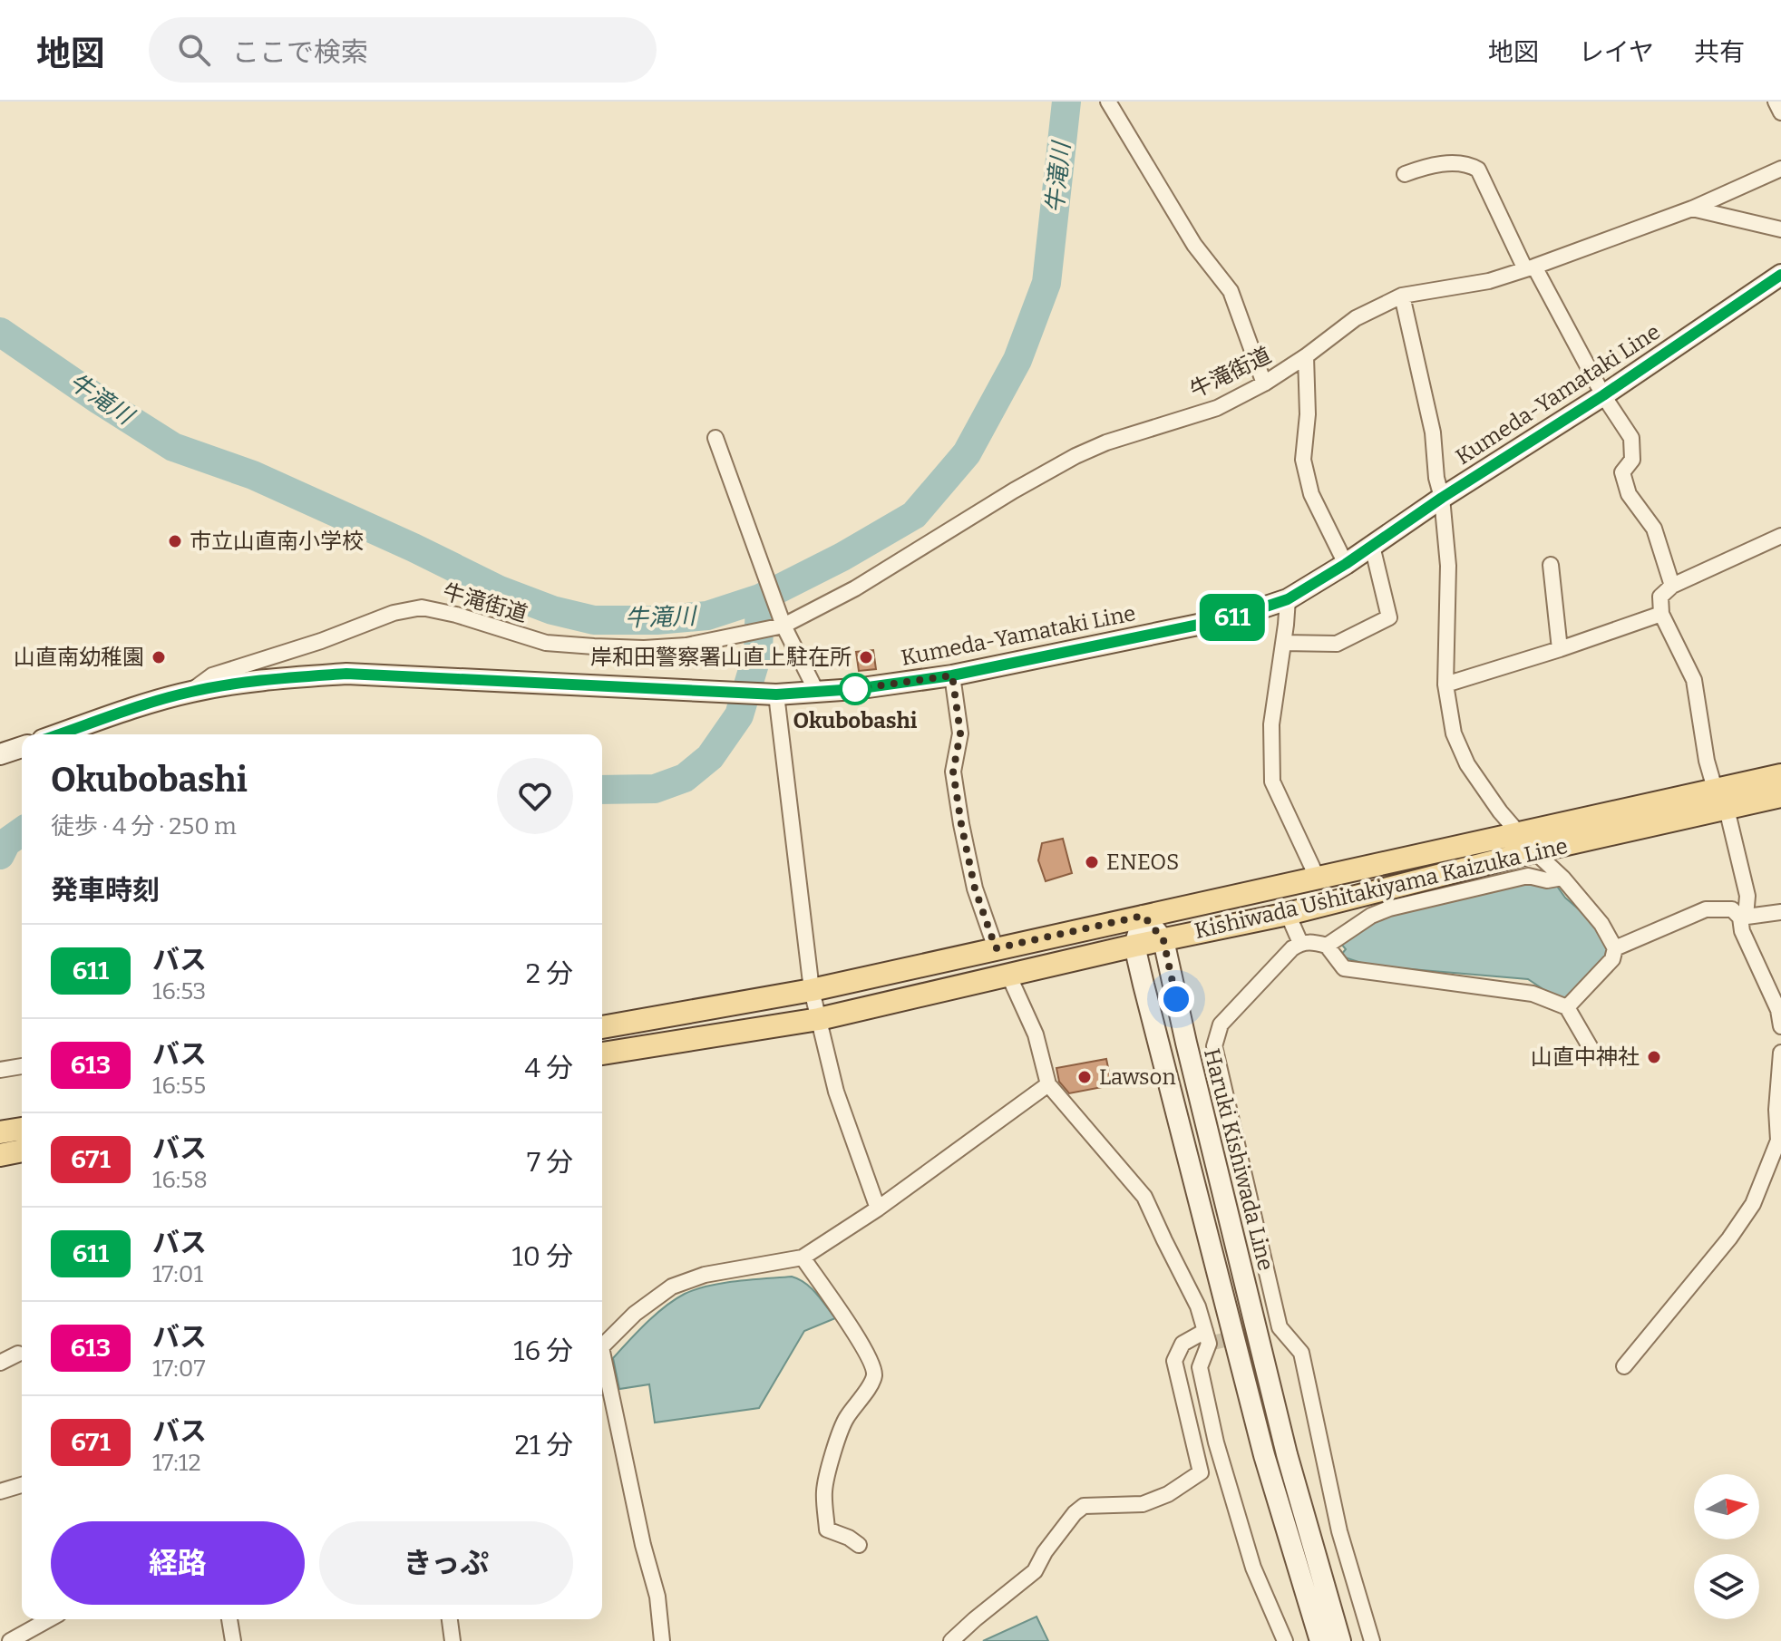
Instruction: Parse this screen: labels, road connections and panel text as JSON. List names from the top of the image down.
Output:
{
  "streets": {
    "main road": ["Kishiwada Ushitakiyama Kaizuka Line"],
    "street": ["牛滝街道", "Kumeda-Yamataki Line", "Haruki Kishiwada Line"]
  },
  "crossings": [
    ["牛滝街道", "Kumeda-Yamataki Line"],
    ["Kishiwada Ushitakiyama Kaizuka Line", "Haruki Kishiwada Line"]
  ],
  "water": ["牛滝川"],
  "places": [
    "市立山直南小学校",
    "山直南幼稚園",
    "岸和田警察署山直上駐在所",
    "Okubobashi",
    "ENEOS",
    "山直中神社",
    "Lawson"
  ],
  "lines": ["bus line 611"],
  "north": "right",
  "page": {
    "header": "地図",
    "search": "ここで検索",
    "nav": ["地図", "レイヤ", "共有"],
    "on_map": "611",
    "heading": [
      ["Okubobashi", "徒歩 · 4 分 · 250 m"],
      "発車時刻"
    ],
    "list": [
      {
        "mark": "611",
        "name": "バス",
        "note": "16:53",
        "value": "2 分"
      },
      {
        "mark": "613",
        "name": "バス",
        "note": "16:55",
        "value": "4 分"
      },
      {
        "mark": "671",
        "name": "バス",
        "note": "16:58",
        "value": "7 分"
      },
      {
        "mark": "611",
        "name": "バス",
        "note": "17:01",
        "value": "10 分"
      },
      {
        "mark": "613",
        "name": "バス",
        "note": "17:07",
        "value": "16 分"
      },
      {
        "mark": "671",
        "name": "バス",
        "note": "17:12",
        "value": "21 分"
      }
    ],
    "buttons": ["経路", "きっぷ"]
  }
}
